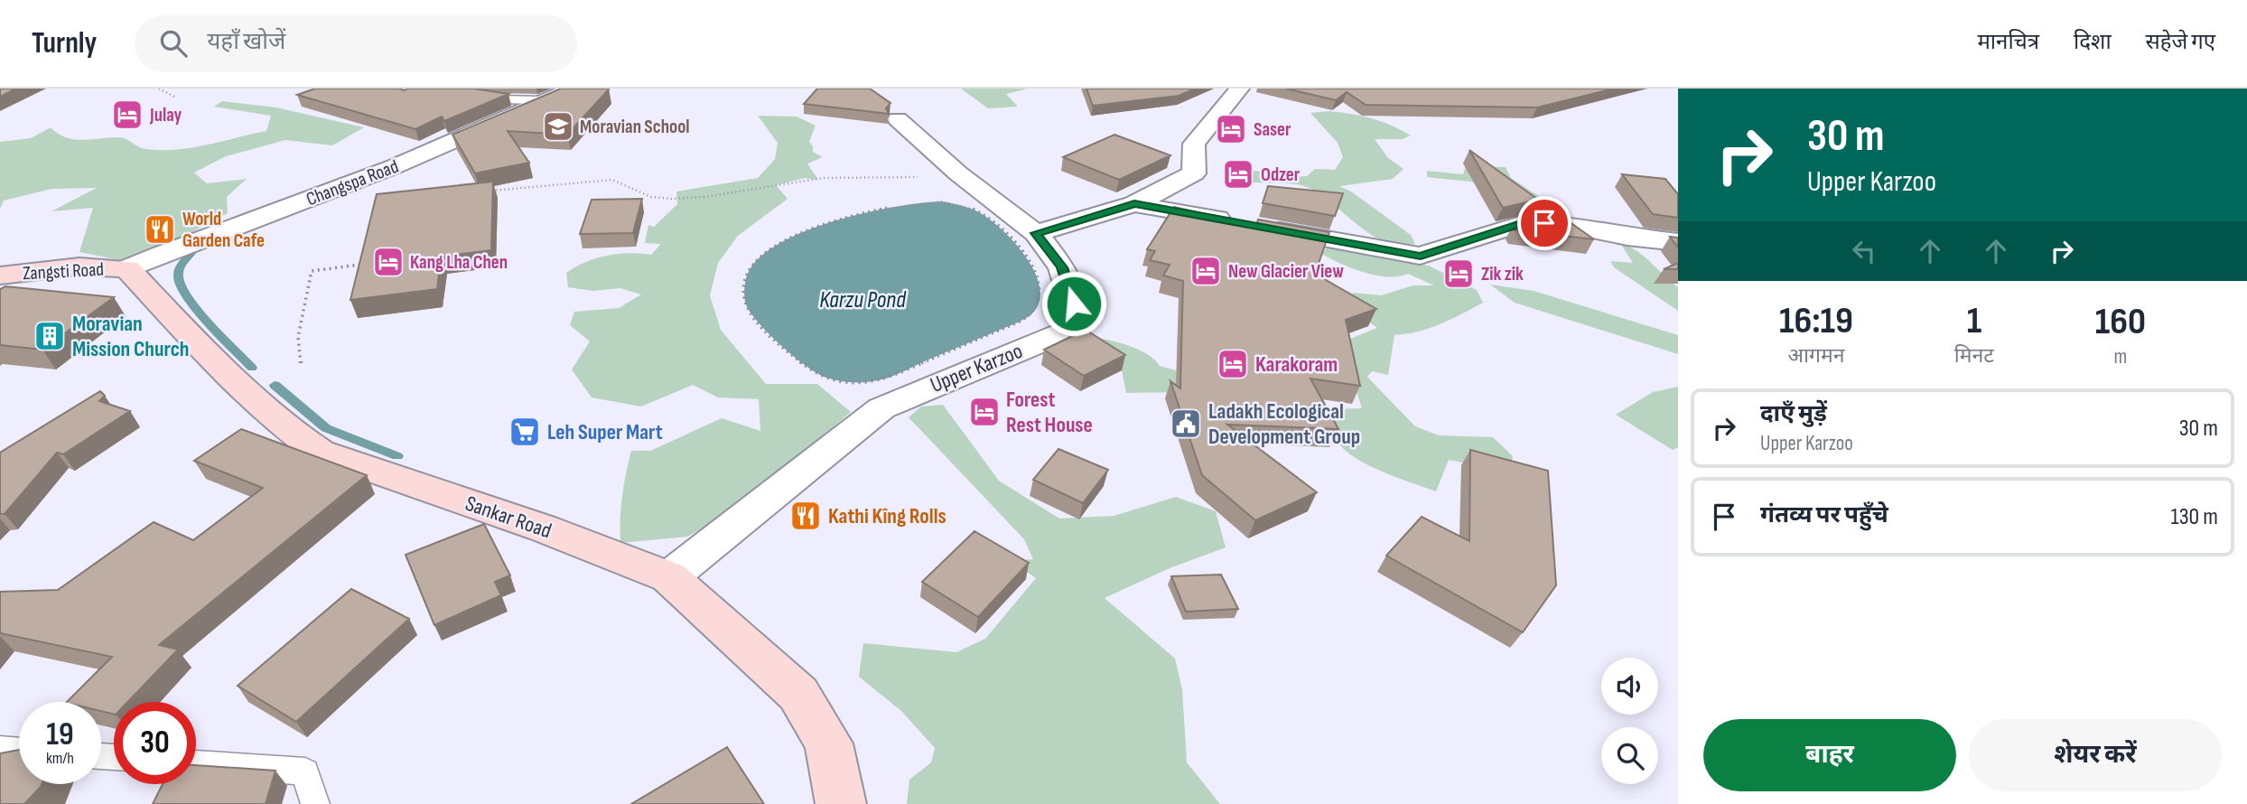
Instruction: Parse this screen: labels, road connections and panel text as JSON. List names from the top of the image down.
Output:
{
  "streets": {
    "main road": ["Zangsti Road", "Sankar Road"],
    "street": ["Changspa Road", "Upper Karzoo"]
  },
  "crossings": [
    ["Changspa Road", "Zangsti Road"],
    ["Changspa Road", "Sankar Road"],
    ["Zangsti Road", "Sankar Road"],
    ["Upper Karzoo", "Sankar Road"]
  ],
  "water": ["Karzu Pond"],
  "places": {
    "hotel": [
      "Julay",
      "Saser",
      "Odzer",
      "Kang Lha Chen",
      "New Glacier View",
      "Zik zik",
      "Karakoram",
      "Forest Rest House"
    ],
    "school or university": ["Moravian School"],
    "restaurant": ["World Garden Cafe", "Kathi Kîng Rolls"],
    "building": ["Moravian Mission Church"],
    "public building": ["Ladakh Ecological Development Group"],
    "supermarket": ["Leh Super Mart"]
  },
  "page": {
    "header": "Turnly",
    "search": "यहाँ खोजें",
    "nav": ["मानचित्र", "दिशा", "सहेजे गए"],
    "turn": ["30 m", "Upper Karzoo"],
    "eta": [
      "16:19",
      "आगमन",
      "1",
      "मिनट",
      "160",
      "m"
    ],
    "list": [
      {
        "name": "दाएँ मुड़ें",
        "note": "Upper Karzoo",
        "value": "30 m"
      },
      {
        "name": "गंतव्य पर पहुँचे",
        "value": "130 m"
      }
    ],
    "speed": "19 km/h",
    "limit": "30",
    "buttons": ["बाहर", "शेयर करें"]
  }
}
